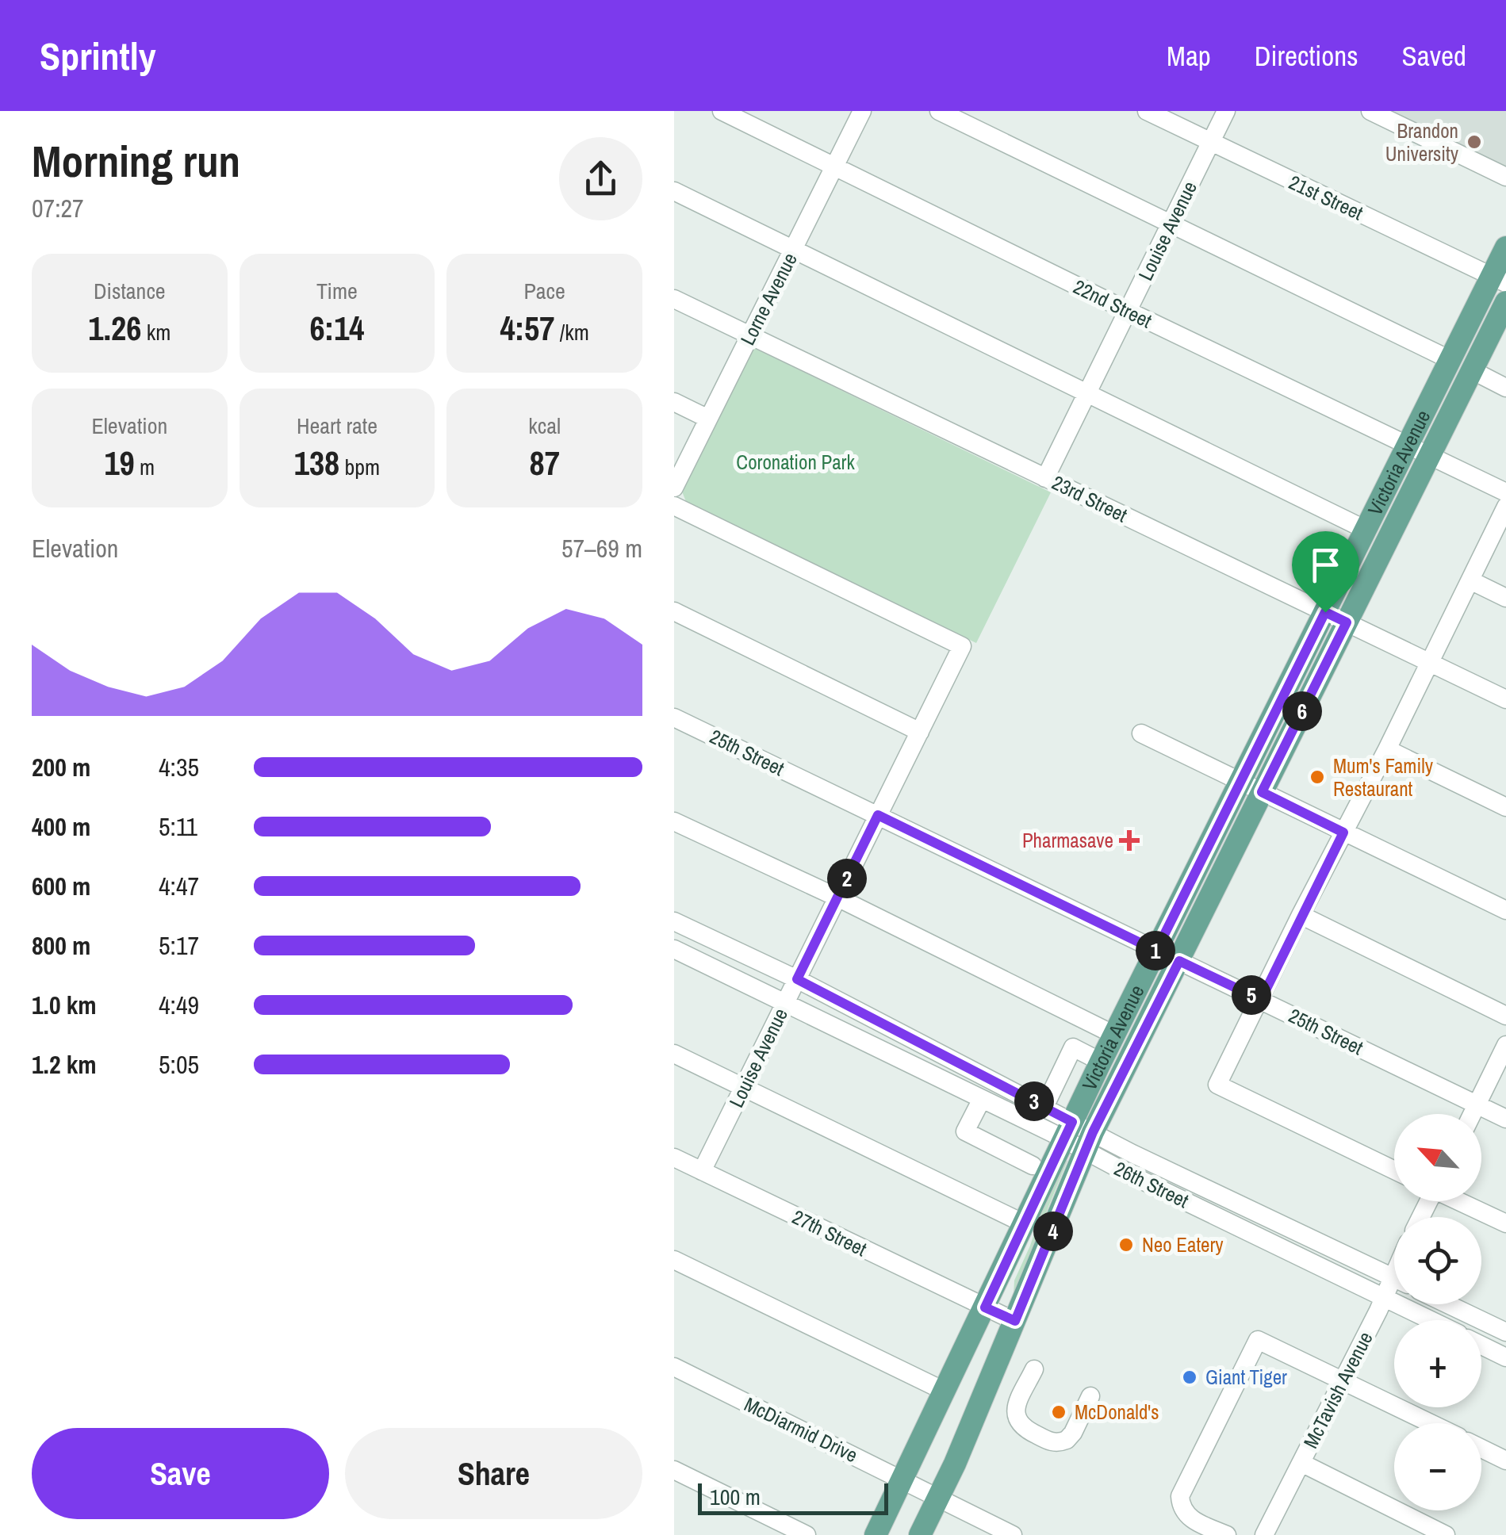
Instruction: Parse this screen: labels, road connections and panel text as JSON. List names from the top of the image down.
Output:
{
  "streets": {
    "main road": ["Victoria Avenue"],
    "street": [
      "21st Street",
      "Louise Avenue",
      "Lorne Avenue",
      "22nd Street",
      "23rd Street",
      "25th Street",
      "26th Street",
      "27th Street",
      "McTavish Avenue",
      "McDiarmid Drive"
    ]
  },
  "crossings": [
    ["21st Street", "Louise Avenue"],
    ["21st Street", "Victoria Avenue"],
    ["Louise Avenue", "22nd Street"],
    ["Louise Avenue", "23rd Street"],
    ["Louise Avenue", "25th Street"],
    ["Louise Avenue", "26th Street"],
    ["Louise Avenue", "27th Street"],
    ["Lorne Avenue", "22nd Street"],
    ["Lorne Avenue", "23rd Street"],
    ["22nd Street", "Victoria Avenue"],
    ["Victoria Avenue", "23rd Street"],
    ["Victoria Avenue", "25th Street"],
    ["Victoria Avenue", "26th Street"],
    ["Victoria Avenue", "27th Street"],
    ["Victoria Avenue", "McDiarmid Drive"],
    ["26th Street", "McTavish Avenue"]
  ],
  "parks": ["Coronation Park"],
  "places": {
    "other": [
      "Brandon University",
      "Mum's Family Restaurant",
      "Neo Eatery",
      "Giant Tiger",
      "McDonald's"
    ],
    "health": ["Pharmasave"]
  },
  "scale_bar": "100 m",
  "north": "top left",
  "page": {
    "header": "Sprintly",
    "nav": ["Map", "Directions", "Saved"],
    "heading": ["Morning run", "07:27"],
    "stats": [
      ["Distance", "1.26 km"],
      ["Time", "6:14"],
      ["Pace", "4:57 /km"],
      ["Elevation", "19 m"],
      ["Heart rate", "138 bpm"],
      ["kcal", "87"]
    ],
    "chart": ["Elevation", "57–69 m"],
    "pins": [
      "6",
      "2",
      "1",
      "5",
      "3",
      "4"
    ],
    "list": [
      {
        "name": "200 m",
        "note": "4:35"
      },
      {
        "name": "400 m",
        "note": "5:11"
      },
      {
        "name": "600 m",
        "note": "4:47"
      },
      {
        "name": "800 m",
        "note": "5:17"
      },
      {
        "name": "1.0 km",
        "note": "4:49"
      },
      {
        "name": "1.2 km",
        "note": "5:05"
      }
    ],
    "map_buttons": ["+", "−"],
    "buttons": ["Save", "Share"],
    "scale": "100 m"
  }
}
